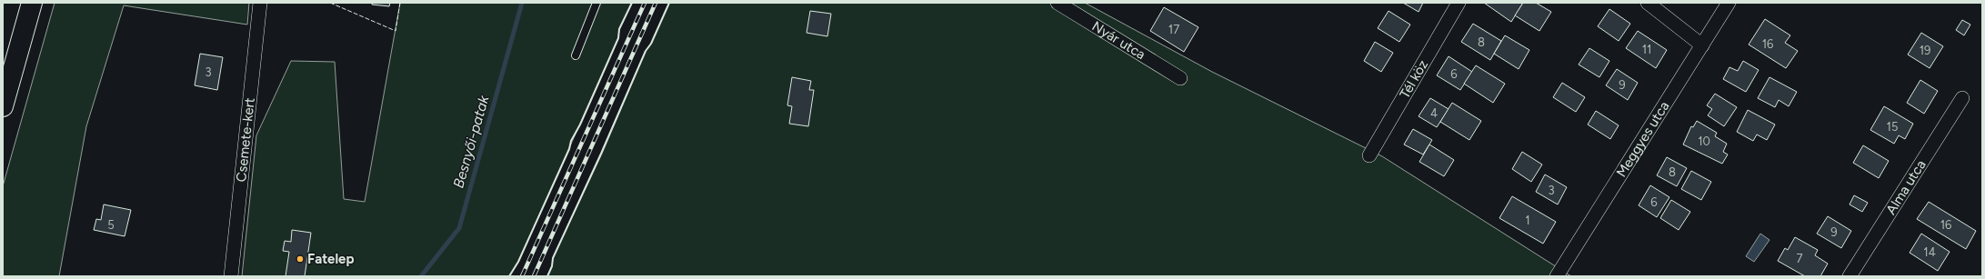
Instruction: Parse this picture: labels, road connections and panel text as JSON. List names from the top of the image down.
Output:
{
  "streets": {
    "street": [
      "Nyár utca",
      "Tél köz",
      "Csemete-kert",
      "Meggyes utca",
      "Alma utca"
    ]
  },
  "water": ["Besnyői-patak"],
  "places": ["Fatelep"],
  "house_numbers": [
    "17",
    "8",
    "16",
    "11",
    "19",
    "3",
    "6",
    "9",
    "4",
    "15",
    "10",
    "8",
    "3",
    "6",
    "1",
    "5",
    "16",
    "9",
    "14",
    "7"
  ]
}
